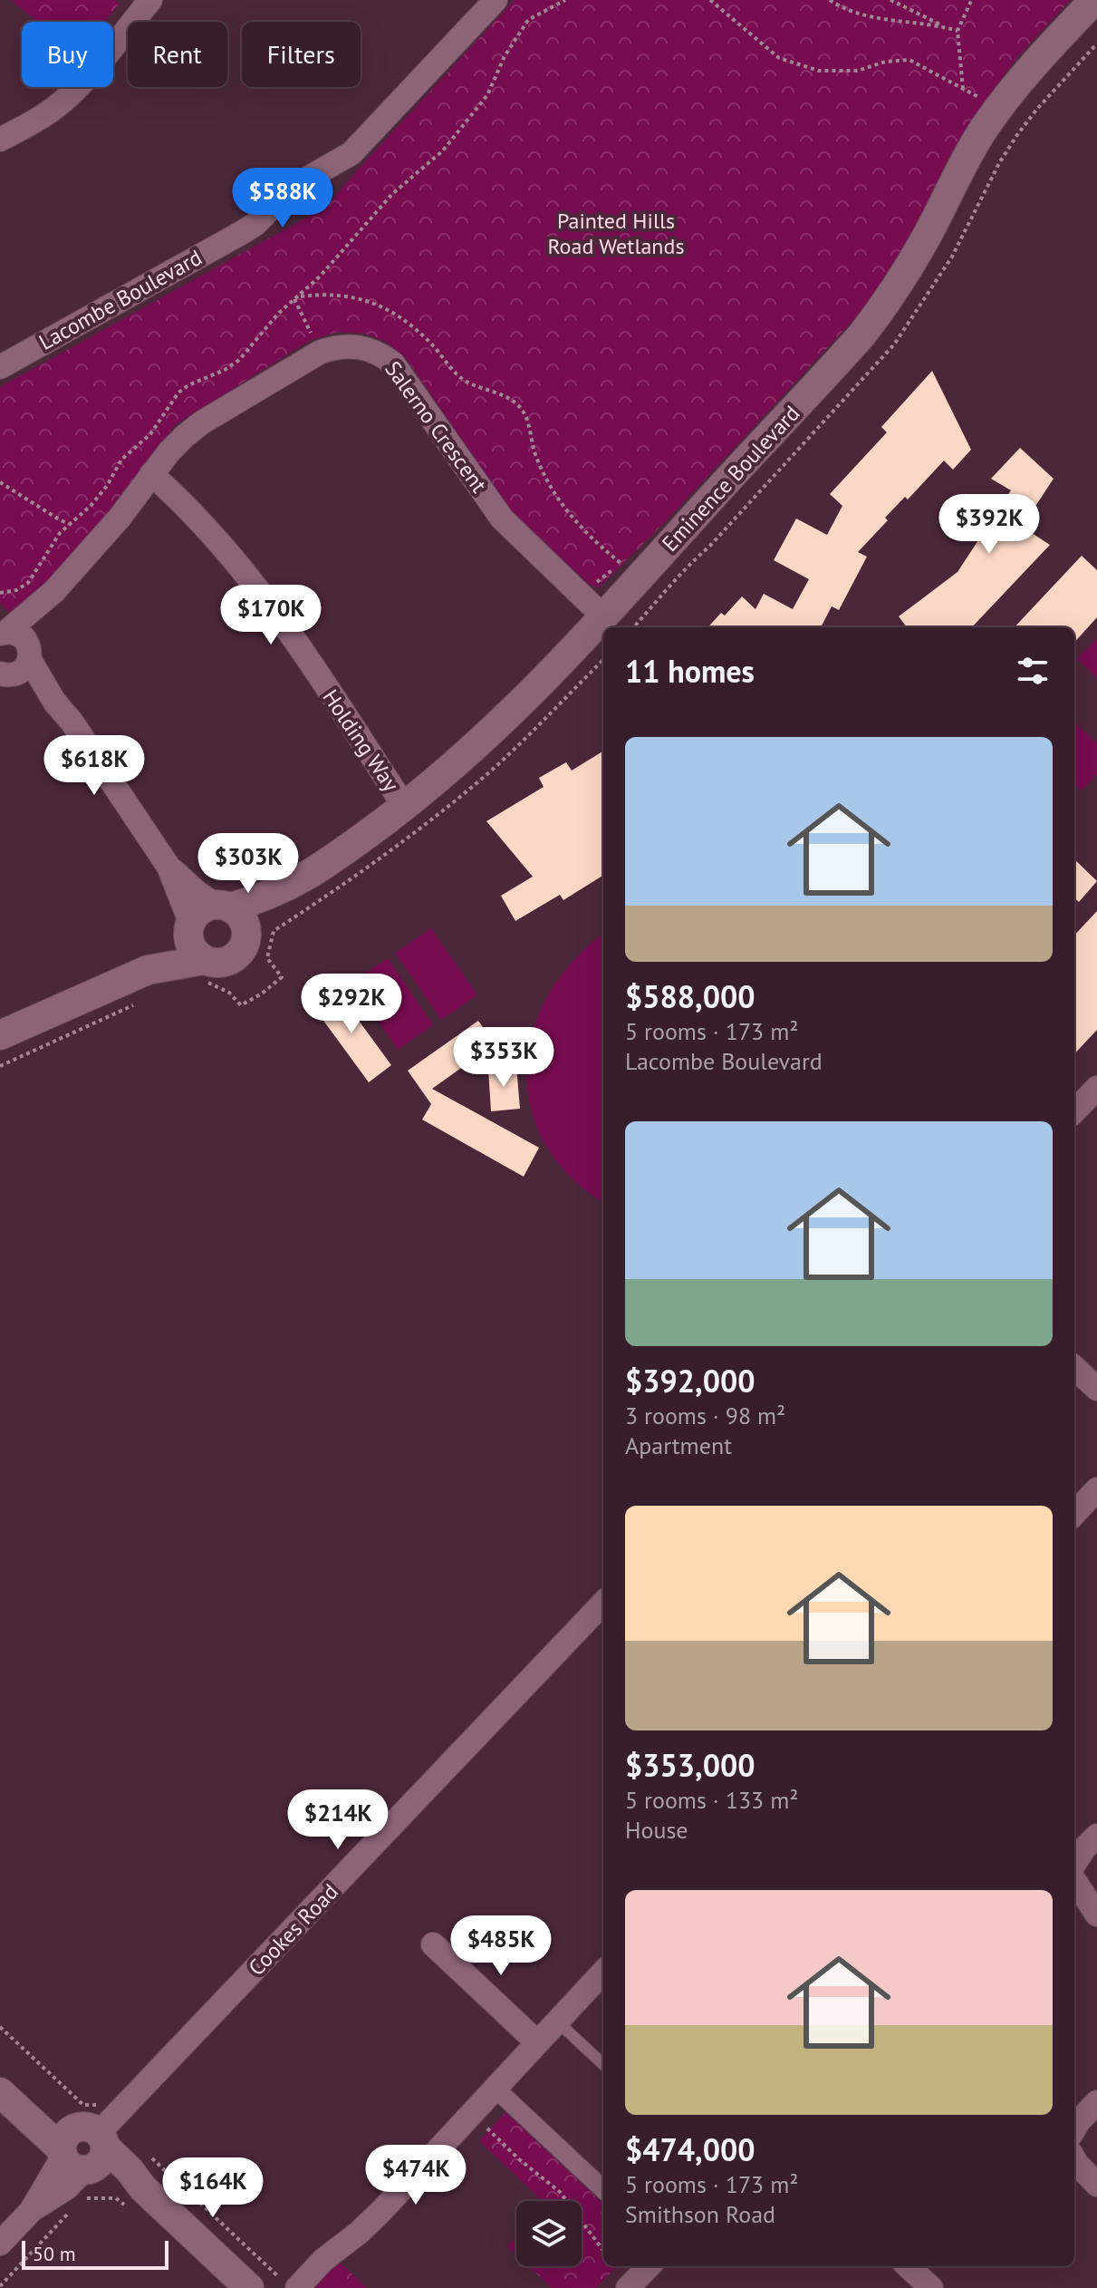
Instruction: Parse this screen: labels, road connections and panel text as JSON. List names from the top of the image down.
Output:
{
  "streets": {
    "street": [
      "Lacombe Boulevard",
      "Salerno Crescent",
      "Eminence Boulevard",
      "Holding Way",
      "Cookes Road"
    ]
  },
  "crossings": [
    ["Salerno Crescent", "Eminence Boulevard"],
    ["Salerno Crescent", "Holding Way"],
    ["Eminence Boulevard", "Holding Way"]
  ],
  "parks": ["Painted Hills Road Wetlands"],
  "scale_bar": "50 m",
  "page": {
    "chip": ["Buy", "Rent", "Filters"],
    "price": [
      "$588K",
      "$392K",
      "$170K",
      "$618K",
      "$303K",
      "$292K",
      "$353K",
      "$214K",
      "$485K",
      "$474K",
      "$164K"
    ],
    "heading": "11 homes",
    "list": [
      {
        "name": "$588,000",
        "note": "5 rooms · 173 m² · Lacombe Boulevard"
      },
      {
        "name": "$392,000",
        "note": "3 rooms · 98 m² · Apartment"
      },
      {
        "name": "$353,000",
        "note": "5 rooms · 133 m² · House"
      },
      {
        "name": "$474,000",
        "note": "5 rooms · 173 m² · Smithson Road"
      }
    ],
    "scale": "50 m"
  }
}
